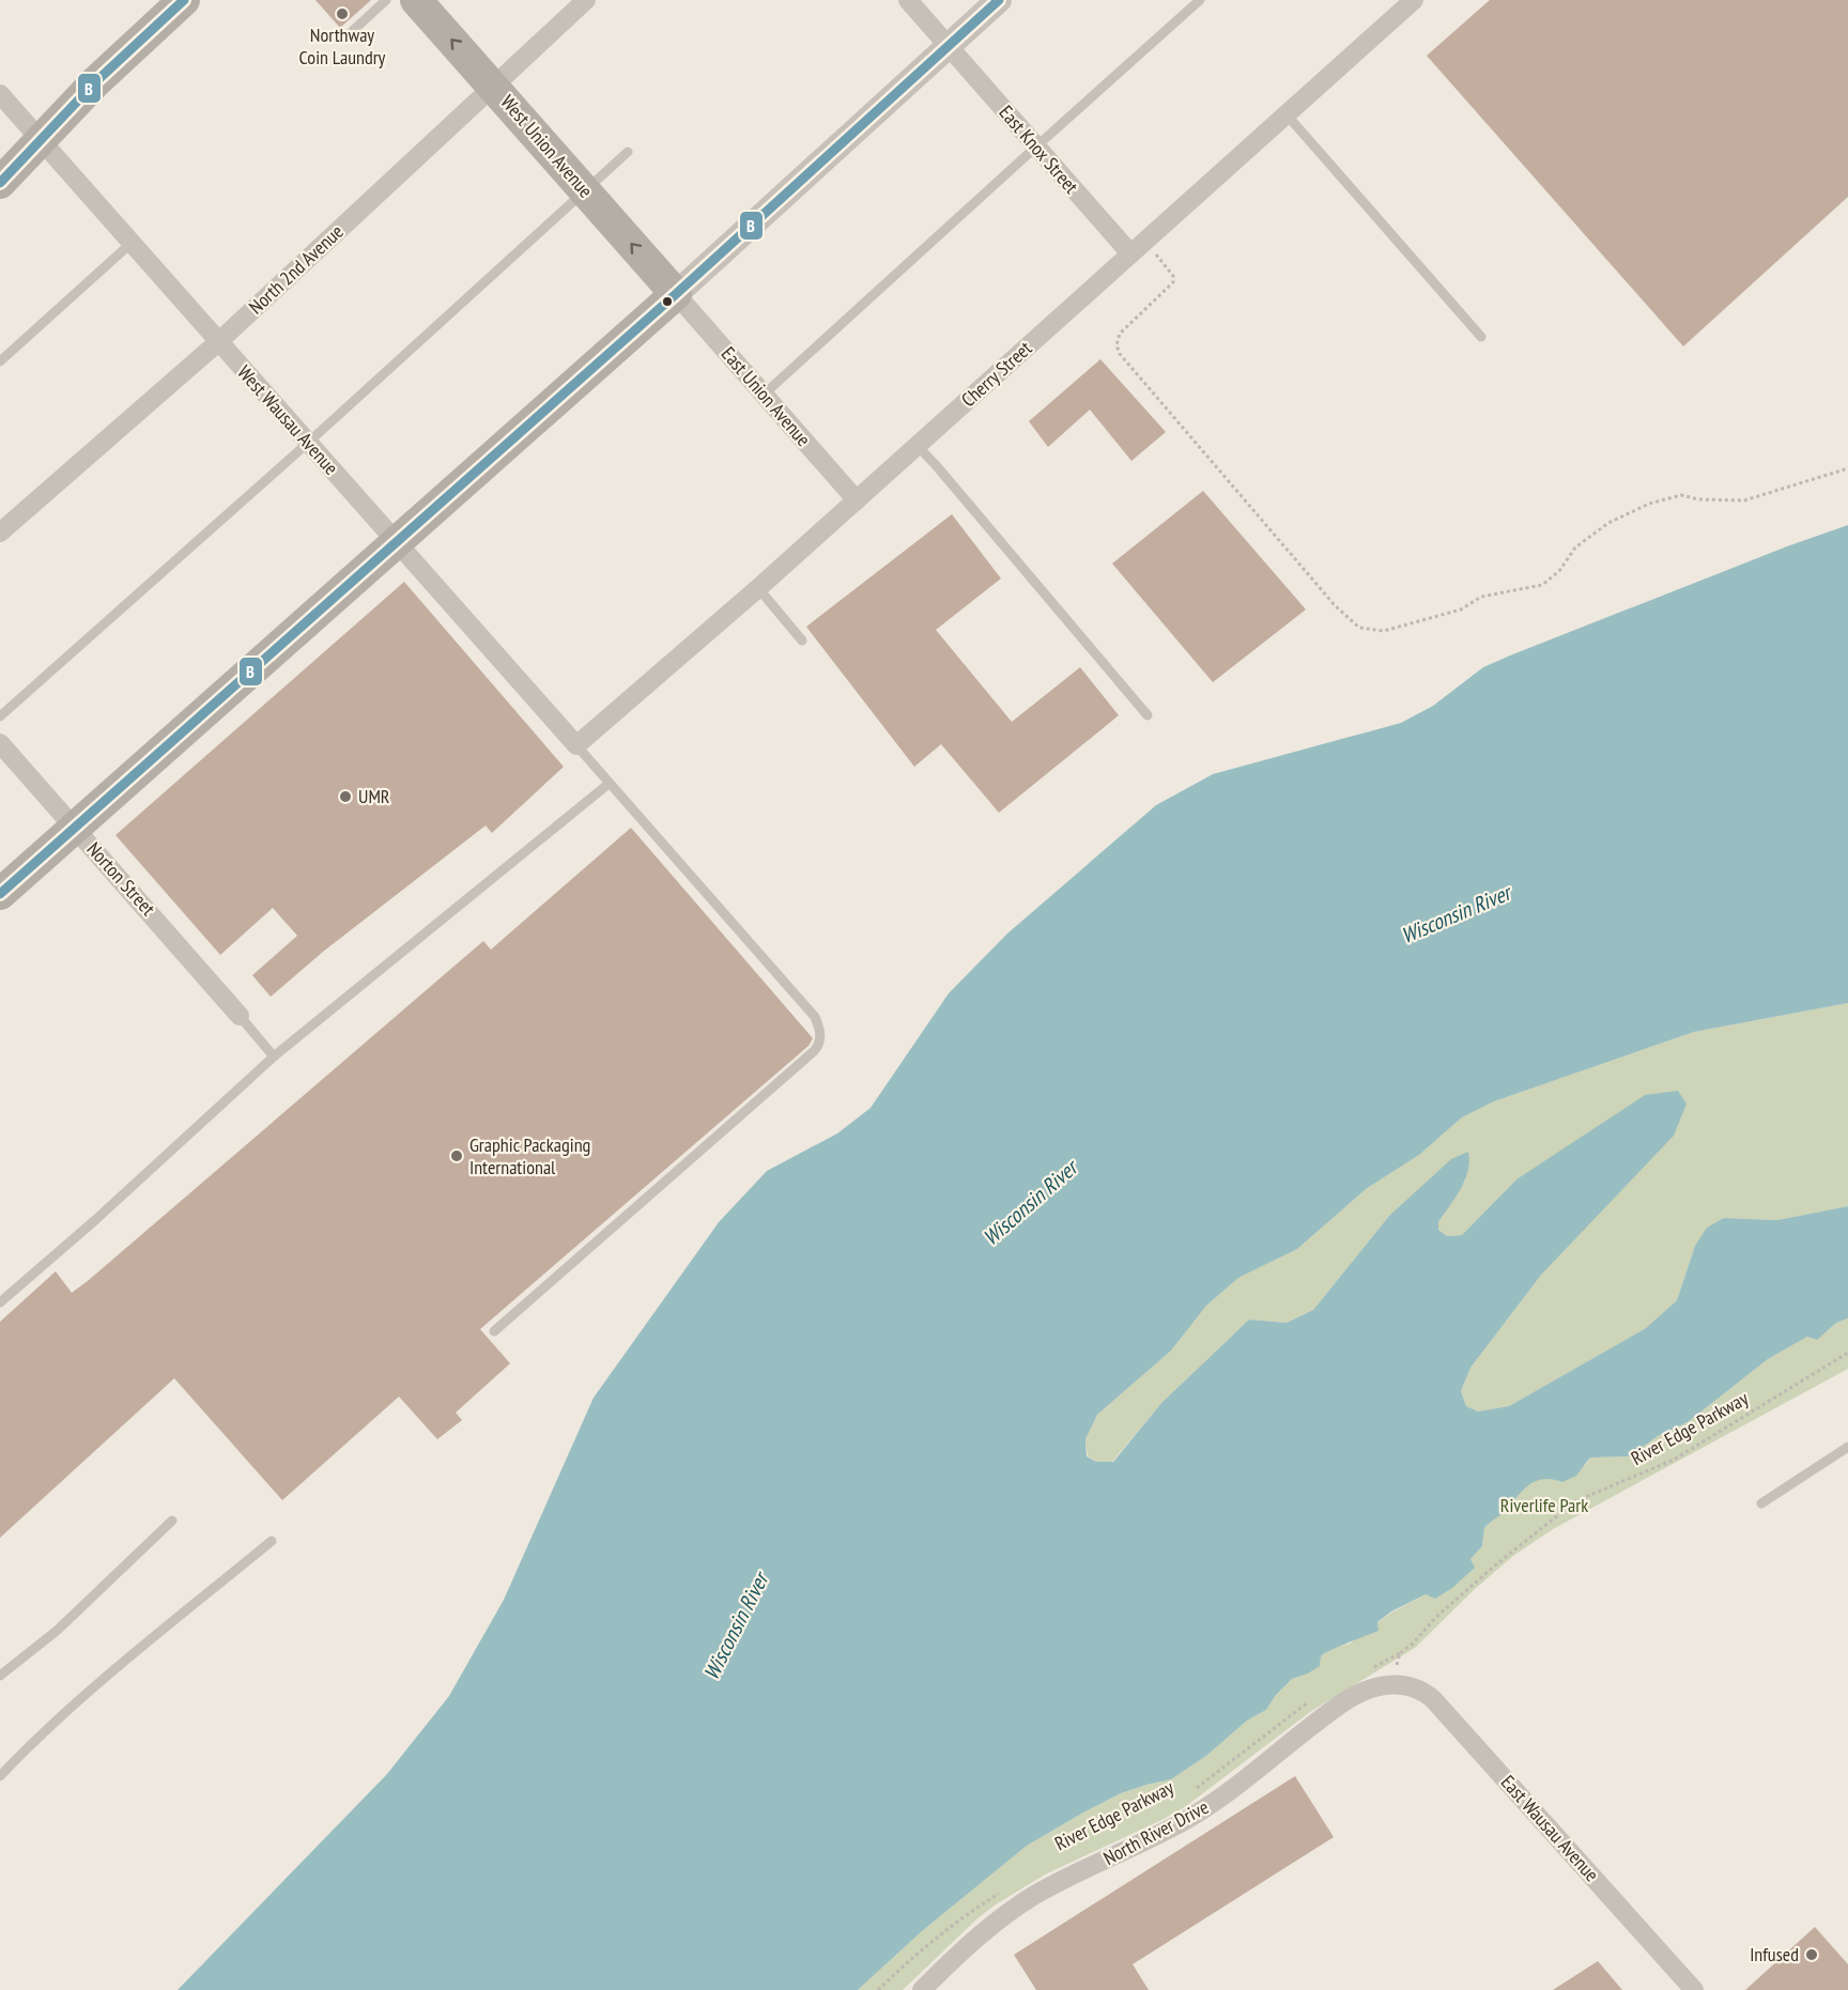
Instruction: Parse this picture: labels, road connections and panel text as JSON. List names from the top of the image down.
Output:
{
  "streets": {
    "main road": ["West Union Avenue"],
    "street": [
      "East Knox Street",
      "North 2nd Avenue",
      "Cherry Street",
      "East Union Avenue",
      "West Wausau Avenue",
      "Norton Street",
      "East Wausau Avenue",
      "North River Drive"
    ],
    "path": ["River Edge Parkway"]
  },
  "crossings": [
    ["West Union Avenue", "North 2nd Avenue"],
    ["West Union Avenue", "East Union Avenue"],
    ["East Knox Street", "Cherry Street"],
    ["North 2nd Avenue", "West Wausau Avenue"],
    ["Cherry Street", "East Union Avenue"],
    ["Cherry Street", "West Wausau Avenue"],
    ["East Wausau Avenue", "North River Drive"]
  ],
  "one_way": ["West Union Avenue"],
  "water": ["Wisconsin River"],
  "parks": ["Riverlife Park"],
  "places": [
    "Northway Coin Laundry",
    "UMR",
    "Graphic Packaging International",
    "Infused"
  ],
  "lines": ["transit line B"]
}
